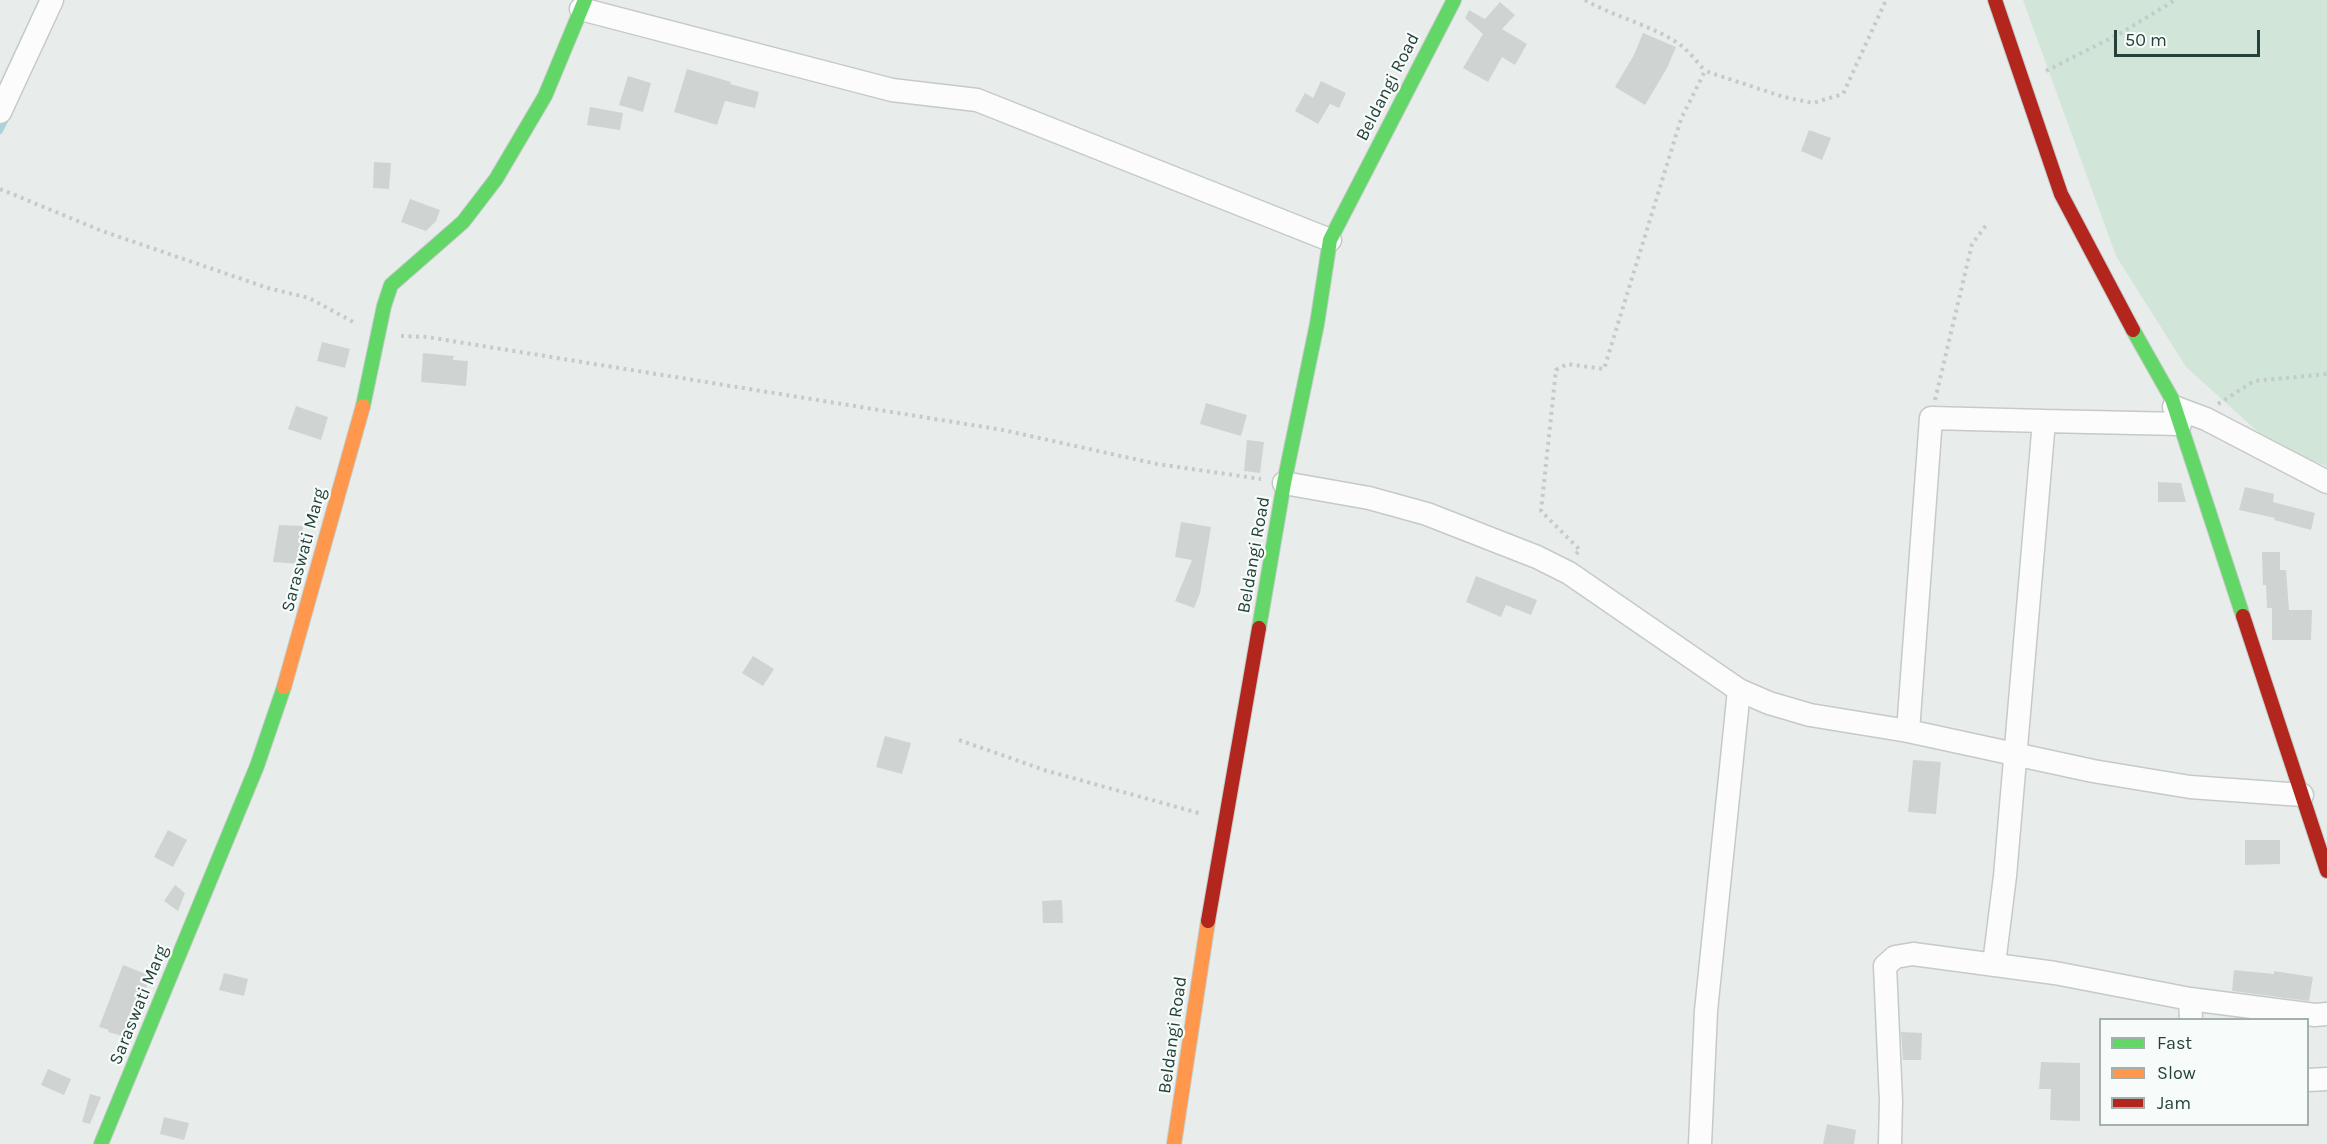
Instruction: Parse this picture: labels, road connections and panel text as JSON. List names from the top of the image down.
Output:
{
  "streets": {
    "street": ["Beldangi Road", "Saraswati Marg"]
  },
  "legend": ["Fast", "Slow", "Jam"],
  "scale_bar": "50 m"
}
